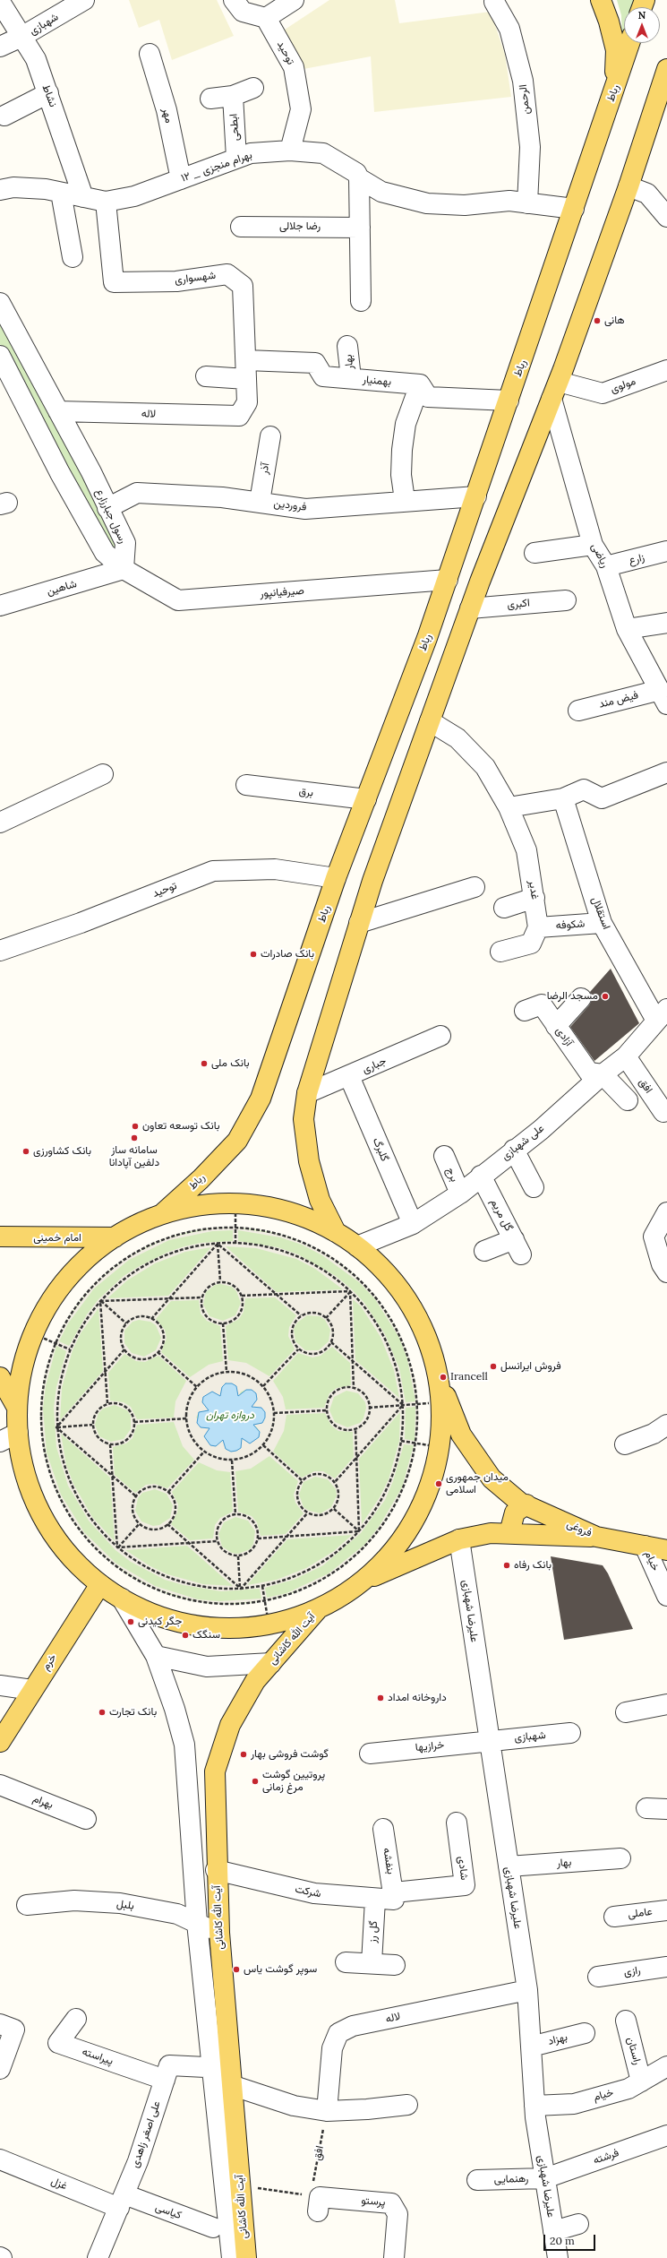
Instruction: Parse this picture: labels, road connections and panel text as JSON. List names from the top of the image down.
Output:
{
  "streets": {
    "main road": [
      "رباط",
      "امام خمینی",
      "فروغی",
      "آیت الله کاشانی",
      "خرم"
    ],
    "street": [
      "شهبازی",
      "توحید",
      "نشاط",
      "الرحمن",
      "مهر",
      "ابطحی",
      "۱۲ _ بهرام منجزی",
      "رضا جلالی",
      "شهسواری",
      "بهار",
      "بهمنیار",
      "مولوی",
      "لاله",
      "آذر",
      "فروردین",
      "رسول جبارزارع",
      "ریاضی",
      "زارع",
      "شاهین",
      "صیرفیانپور",
      "اکبری",
      "فیض مند",
      "برق",
      "غدیر",
      "استقلال",
      "شکوفه",
      "آزادی",
      "جباری",
      "افق",
      "علی شهبازی",
      "گلبرگ",
      "برج",
      "گل مریم",
      "خیام",
      "علیرضا شهبازی",
      "خرازیها",
      "بهرام",
      "بنفشه",
      "شادی",
      "شرکت",
      "بلبل",
      "عاملی",
      "گل رز",
      "رازی",
      "بهزاد",
      "راستان",
      "پیراسته",
      "علی اصغر زاهدی",
      "فرشته",
      "رهنمایی",
      "غزل",
      "پرستو",
      "کیاسی"
    ]
  },
  "crossings": [
    ["شهبازی", "نشاط"],
    ["شهبازی", "علیرضا شهبازی"],
    ["شهبازی", "خرازیها"],
    ["توحید", "رباط"],
    ["توحید", "۱۲ _ بهرام منجزی"],
    ["رباط", "۱۲ _ بهرام منجزی"],
    ["رباط", "فروردین"],
    ["رباط", "صیرفیانپور"],
    ["رباط", "برق"],
    ["نشاط", "۱۲ _ بهرام منجزی"],
    ["الرحمن", "۱۲ _ بهرام منجزی"],
    ["مهر", "۱۲ _ بهرام منجزی"],
    ["ابطحی", "۱۲ _ بهرام منجزی"],
    ["۱۲ _ بهرام منجزی", "شهسواری"],
    ["شهسواری", "بهمنیار"],
    ["شهسواری", "لاله"],
    ["بهار", "بهمنیار"],
    ["بهار", "علیرضا شهبازی"],
    ["مولوی", "ریاضی"],
    ["لاله", "رسول جبارزارع"],
    ["لاله", "افق"],
    ["لاله", "علیرضا شهبازی"],
    ["آذر", "فروردین"],
    ["فروردین", "رسول جبارزارع"],
    ["رسول جبارزارع", "شاهین"],
    ["رسول جبارزارع", "صیرفیانپور"],
    ["ریاضی", "زارع"],
    ["ریاضی", "فیض مند"],
    ["شاهین", "صیرفیانپور"],
    ["غدیر", "شکوفه"],
    ["استقلال", "شکوفه"],
    ["استقلال", "علی شهبازی"],
    ["آزادی", "علی شهبازی"],
    ["جباری", "گلبرگ"],
    ["افق", "علی شهبازی"],
    ["افق", "پرستو"],
    ["علی شهبازی", "گلبرگ"],
    ["علی شهبازی", "برج"],
    ["علی شهبازی", "گل مریم"],
    ["فروغی", "علیرضا شهبازی"],
    ["خیام", "علیرضا شهبازی"],
    ["خیام", "راستان"],
    ["علیرضا شهبازی", "خرازیها"],
    ["علیرضا شهبازی", "بهزاد"],
    ["علیرضا شهبازی", "فرشته"],
    ["علیرضا شهبازی", "رهنمایی"],
    ["آیت الله کاشانی", "شرکت"],
    ["آیت الله کاشانی", "بلبل"],
    ["آیت الله کاشانی", "علی اصغر زاهدی"],
    ["بنفشه", "شادی"],
    ["بنفشه", "شرکت"],
    ["شادی", "شرکت"],
    ["شرکت", "گل رز"],
    ["پیراسته", "علی اصغر زاهدی"],
    ["علی اصغر زاهدی", "غزل"],
    ["علی اصغر زاهدی", "کیاسی"],
    ["فرشته", "رهنمایی"],
    ["غزل", "کیاسی"]
  ],
  "parks": ["دروازه تهران"],
  "places": [
    "هانی",
    "بانک صادرات",
    "مسجد الرضا",
    "بانک ملی",
    "بانک توسعه تعاون",
    "سامانه ساز دلفین آپادانا",
    "بانک کشاورزی",
    "فروش ایرانسل",
    "Irancell",
    "میدان جمهوری اسلامی",
    "بانک رفاه",
    "جگر کیدنی",
    "سنگک",
    "داروخانه امداد",
    "بانک تجارت",
    "گوشت فروشی بهار",
    "پروتیین گوشت مرغ زمانی",
    "سوپر گوشت یاس"
  ],
  "scale_bar": "20 m",
  "north": "top"
}
